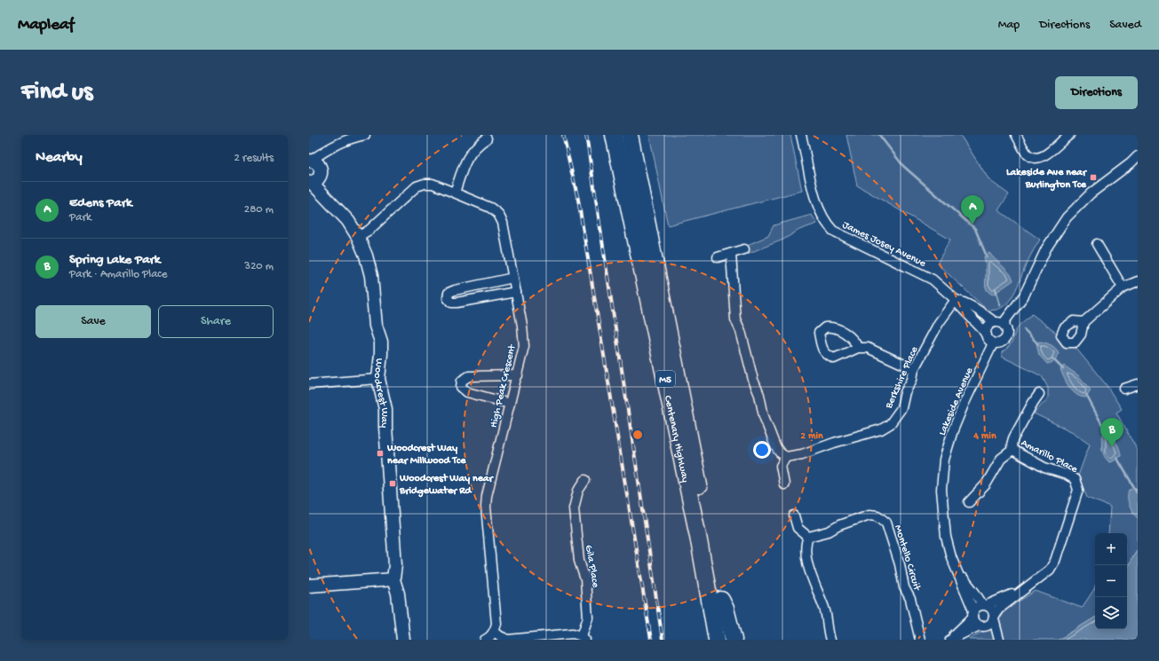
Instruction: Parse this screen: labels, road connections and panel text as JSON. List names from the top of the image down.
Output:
{
  "streets": {
    "highway": ["M5", "Centenary Highway"],
    "street": [
      "James Josey Avenue",
      "Berkshire Place",
      "High Peak Crescent",
      "Woodcrest Way",
      "Lakeside Avenue",
      "Amarillo Place",
      "Montello Circuit",
      "Gila Place"
    ]
  },
  "crossings": [
    ["James Josey Avenue", "Berkshire Place"],
    ["James Josey Avenue", "Lakeside Avenue"],
    ["High Peak Crescent", "Woodcrest Way"],
    ["Lakeside Avenue", "Amarillo Place"]
  ],
  "places": {
    "transit": ["Lakeside Ave near Burlington Tce", "Woodcrest Way near Millwood Tce", "Woodcrest Way near Bridgewater Rd"]
  },
  "page": {
    "header": "Mapleaf",
    "nav": ["Map", "Directions", "Saved"],
    "buttons": [
      "Directions",
      ["Save", "Share"]
    ],
    "title": "Find us",
    "heading": ["Nearby", "2 results"],
    "list": [
      {
        "mark": "A",
        "name": "Edens Park",
        "note": "Park",
        "value": "280 m"
      },
      {
        "mark": "B",
        "name": "Spring Lake Park",
        "note": "Park · Amarillo Place",
        "value": "320 m"
      }
    ],
    "pins": ["A", "B"],
    "map_buttons": ["+", "−"]
  },
  "rings": ["2 min", "4 min"]
}
